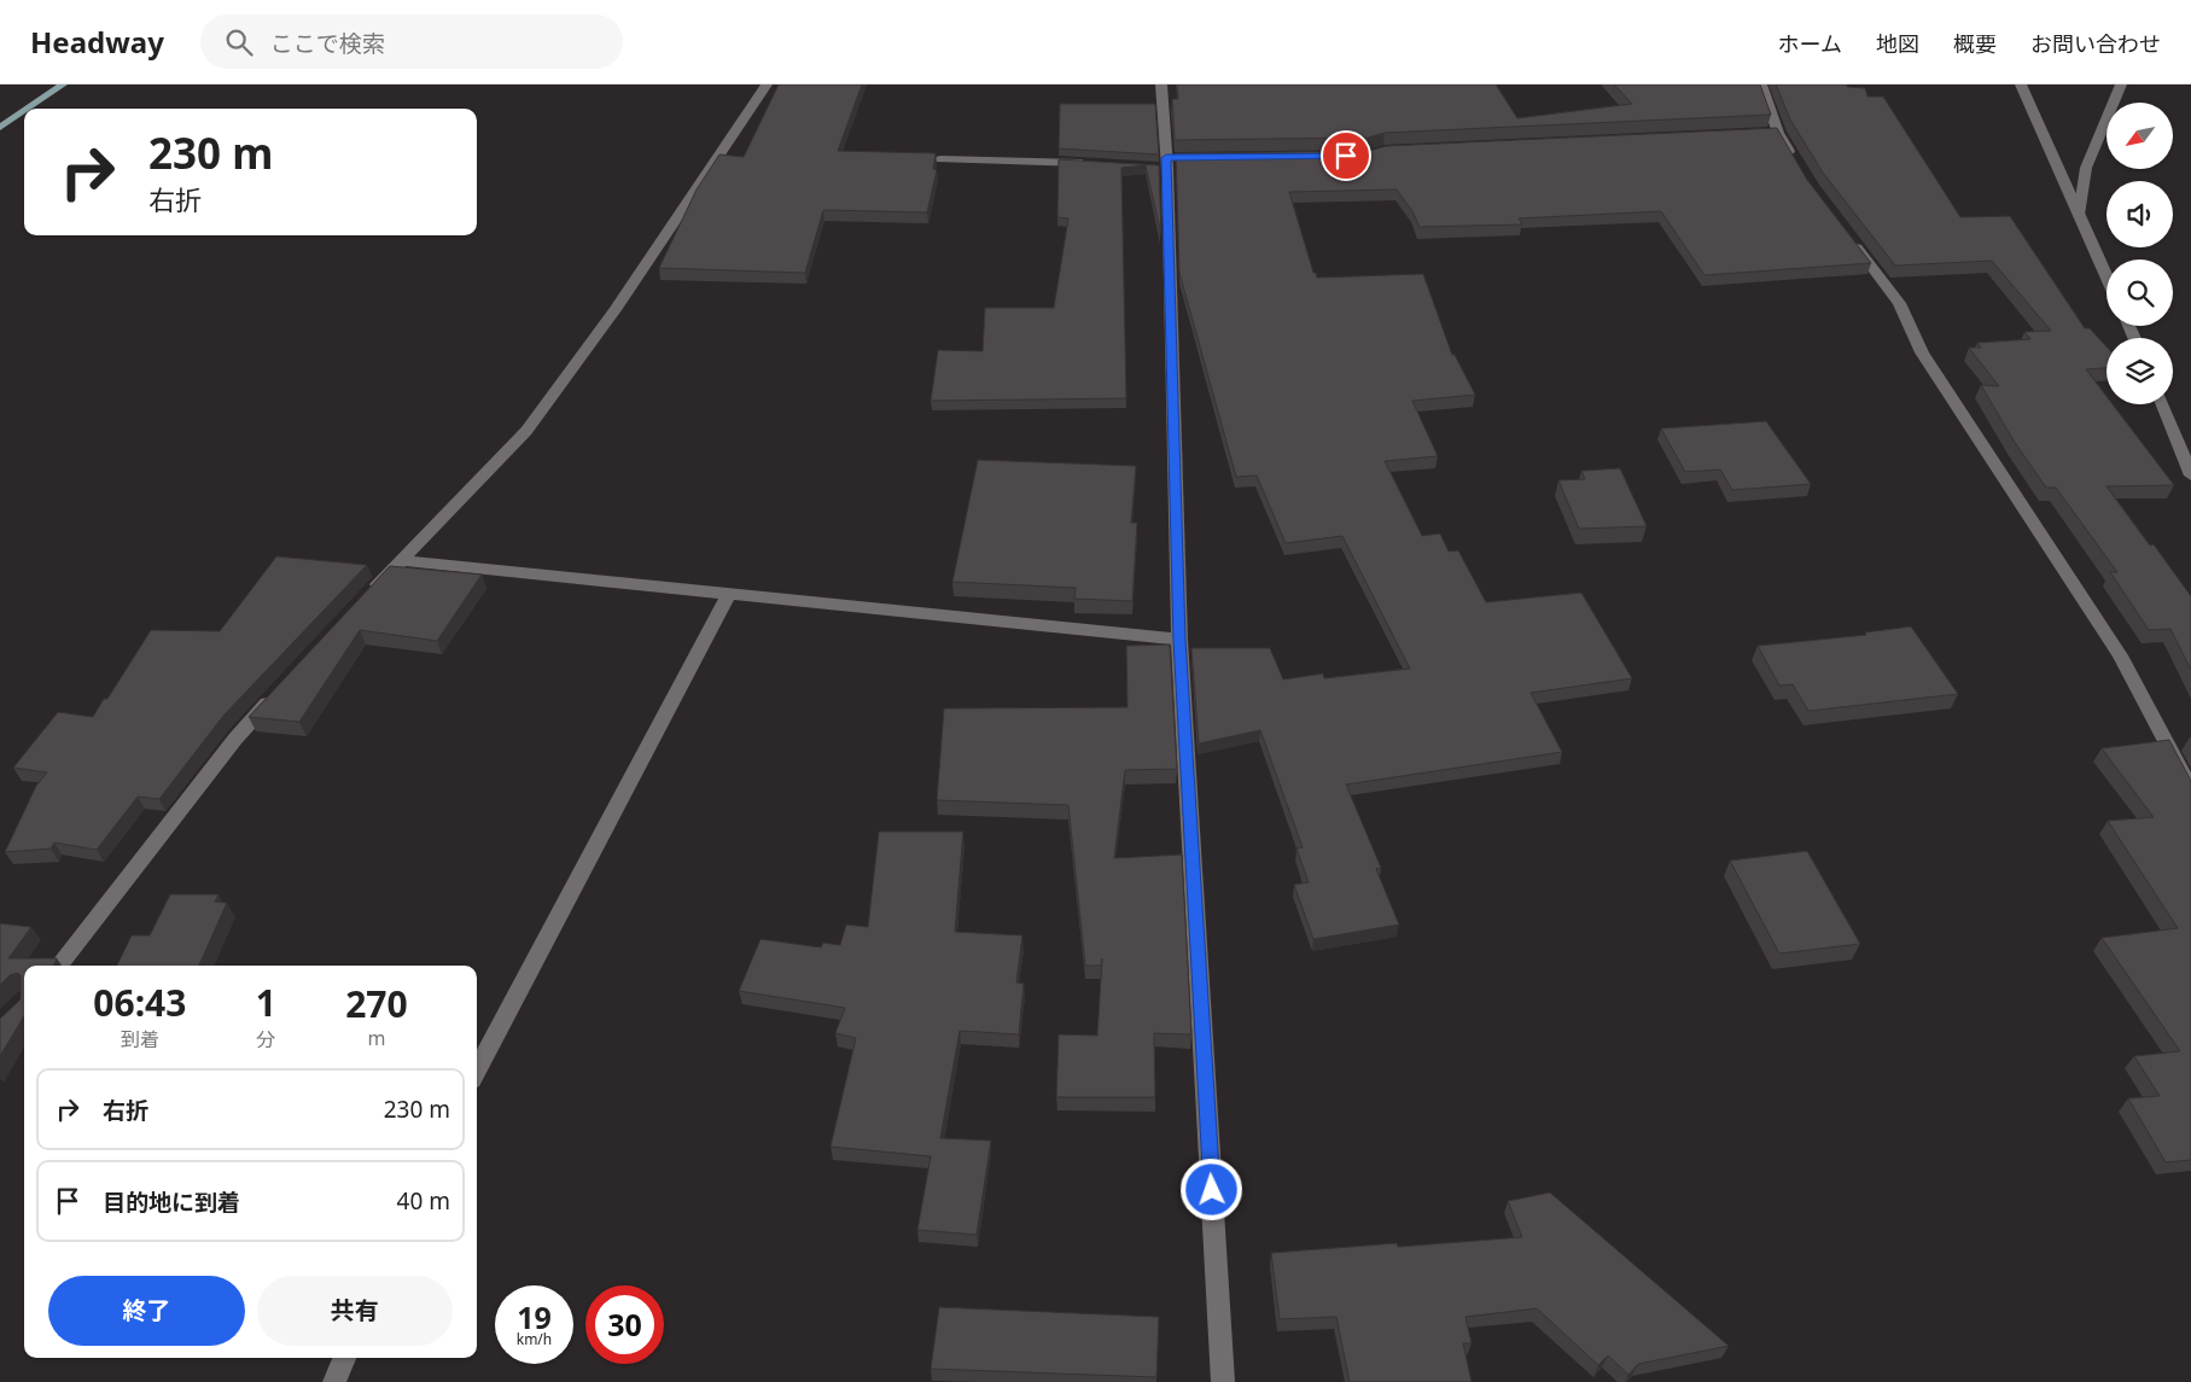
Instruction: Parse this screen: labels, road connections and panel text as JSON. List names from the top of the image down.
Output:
{
  "north": "bottom left",
  "page": {
    "header": "Headway",
    "search": "ここで検索",
    "nav": [
      "ホーム",
      "地図",
      "概要",
      "お問い合わせ"
    ],
    "turn": ["230 m", "右折"],
    "eta": [
      "06:43",
      "到着",
      "1",
      "分",
      "270",
      "m"
    ],
    "list": [
      {
        "name": "右折",
        "value": "230 m"
      },
      {
        "name": "目的地に到着",
        "value": "40 m"
      }
    ],
    "buttons": ["終了", "共有"],
    "speed": "19 km/h",
    "limit": "30"
  }
}
